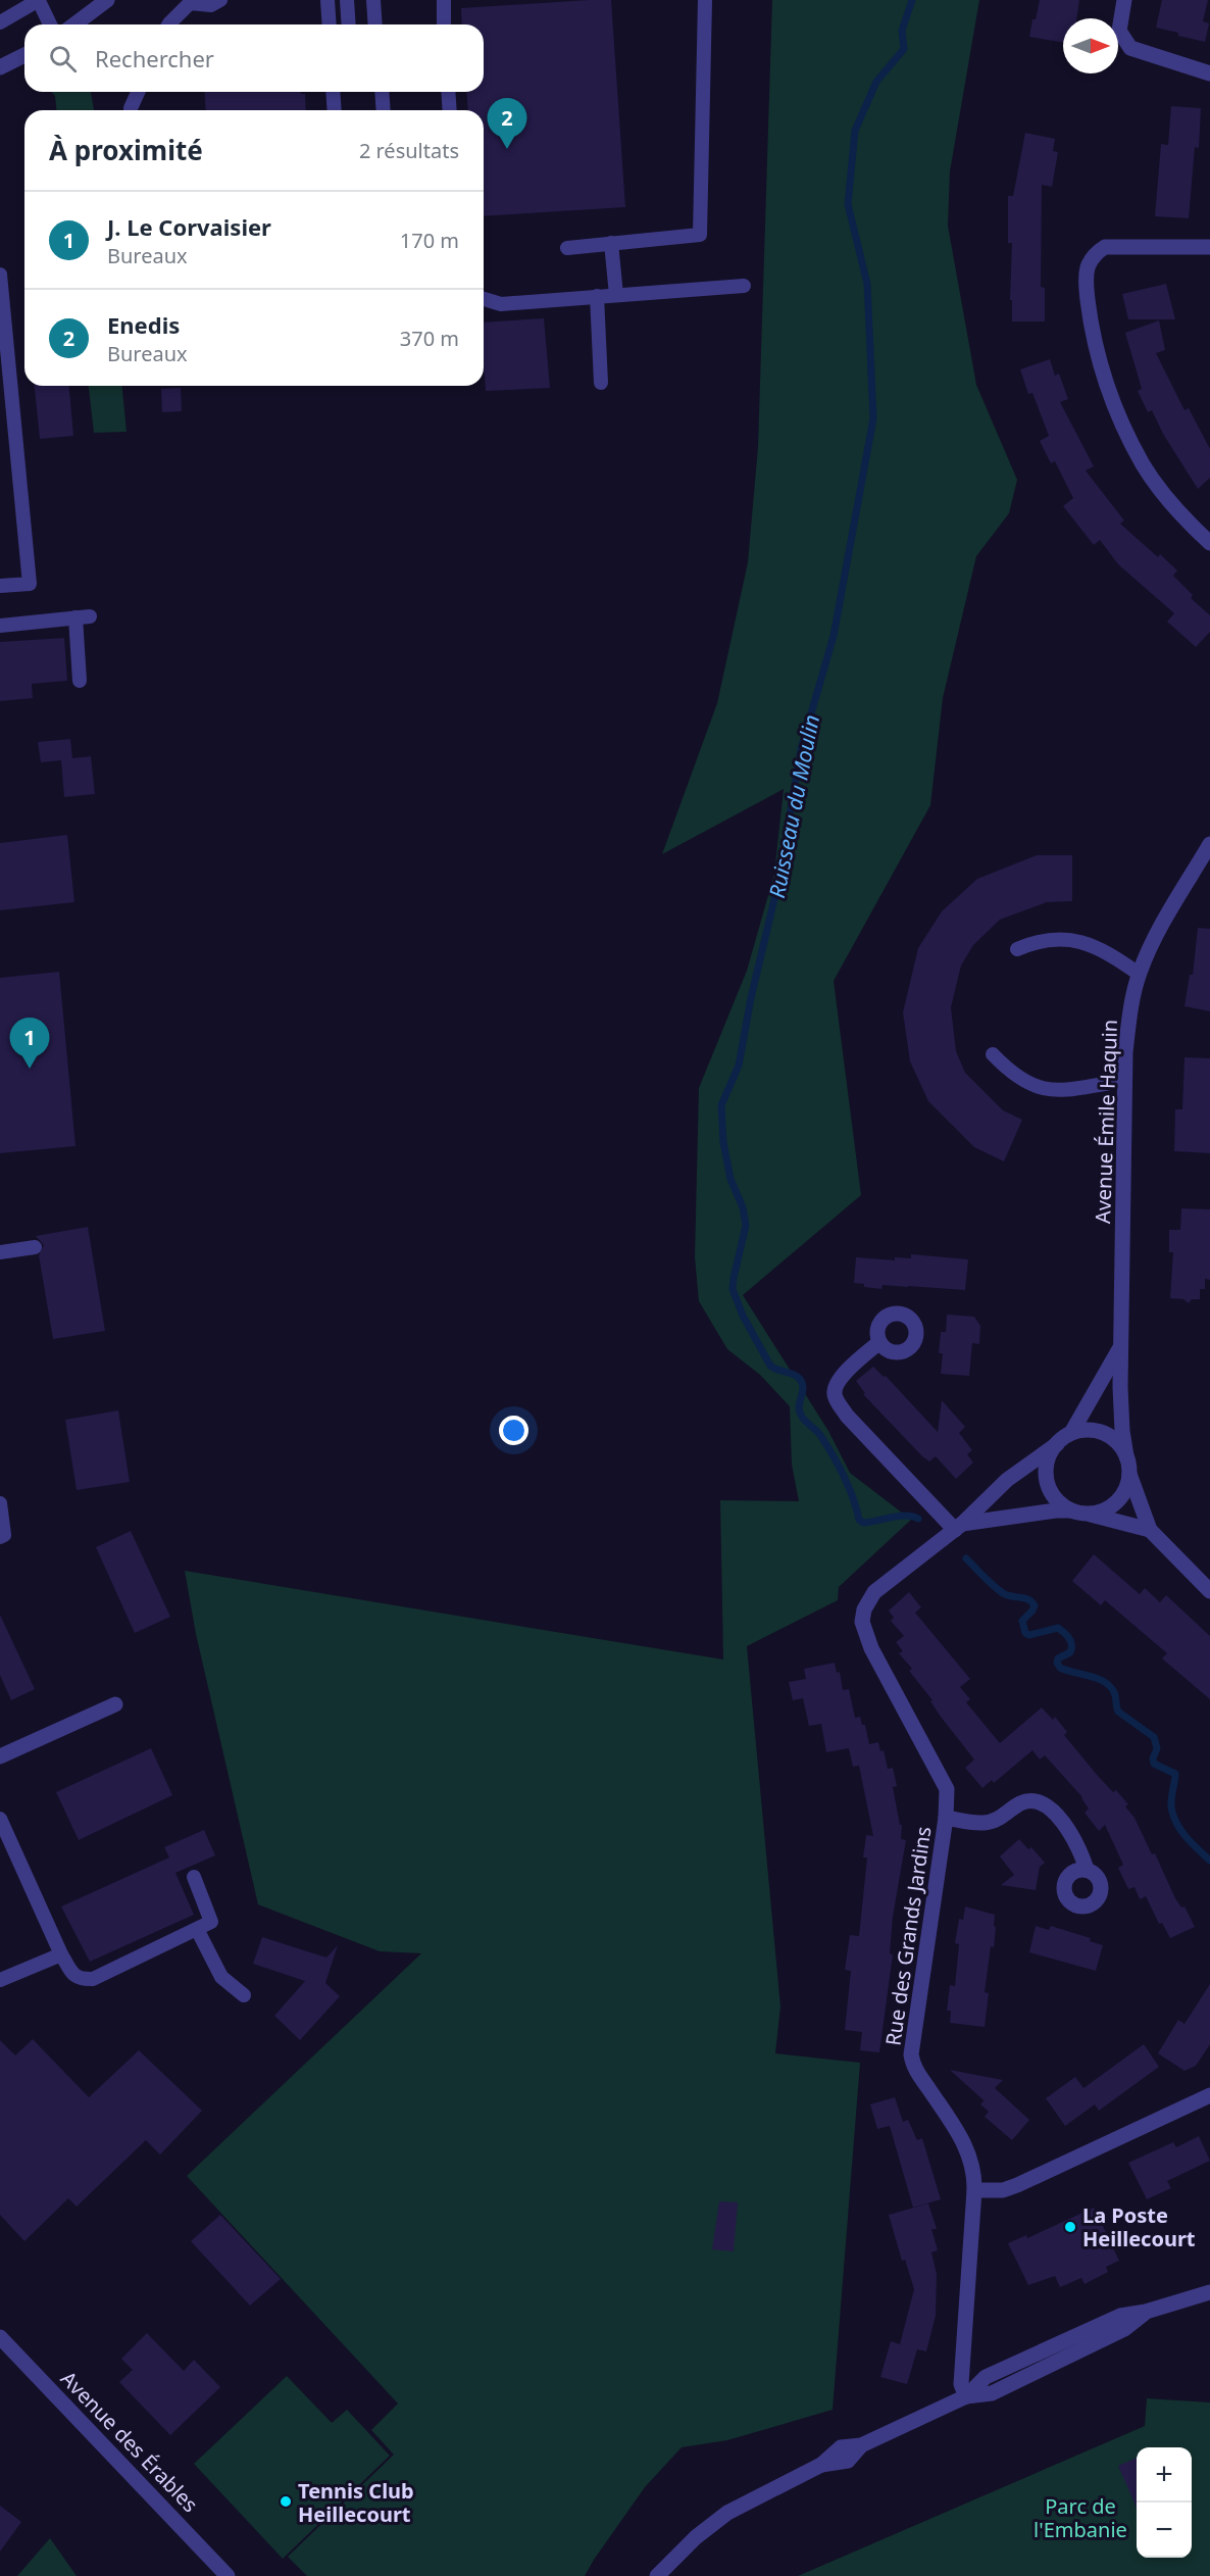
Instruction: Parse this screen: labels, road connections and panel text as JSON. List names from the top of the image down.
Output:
{
  "streets": {
    "street": ["Avenue Émile Haquin", "Rue des Grands Jardins", "Avenue des Érables"]
  },
  "crossings": [
    ["Avenue Émile Haquin", "Rue des Grands Jardins"]
  ],
  "water": ["Ruisseau du Moulin"],
  "parks": ["Parc de l'Embanie"],
  "places": ["La Poste Heillecourt", "Tennis Club Heillecourt"],
  "north": "right",
  "page": {
    "search": "Rechercher",
    "pins": ["2", "1"],
    "heading": ["À proximité", "2 résultats"],
    "list": [
      {
        "mark": "1",
        "name": "J. Le Corvaisier",
        "note": "Bureaux",
        "value": "170 m"
      },
      {
        "mark": "2",
        "name": "Enedis",
        "note": "Bureaux",
        "value": "370 m"
      }
    ],
    "map_buttons": ["+", "−"]
  }
}
